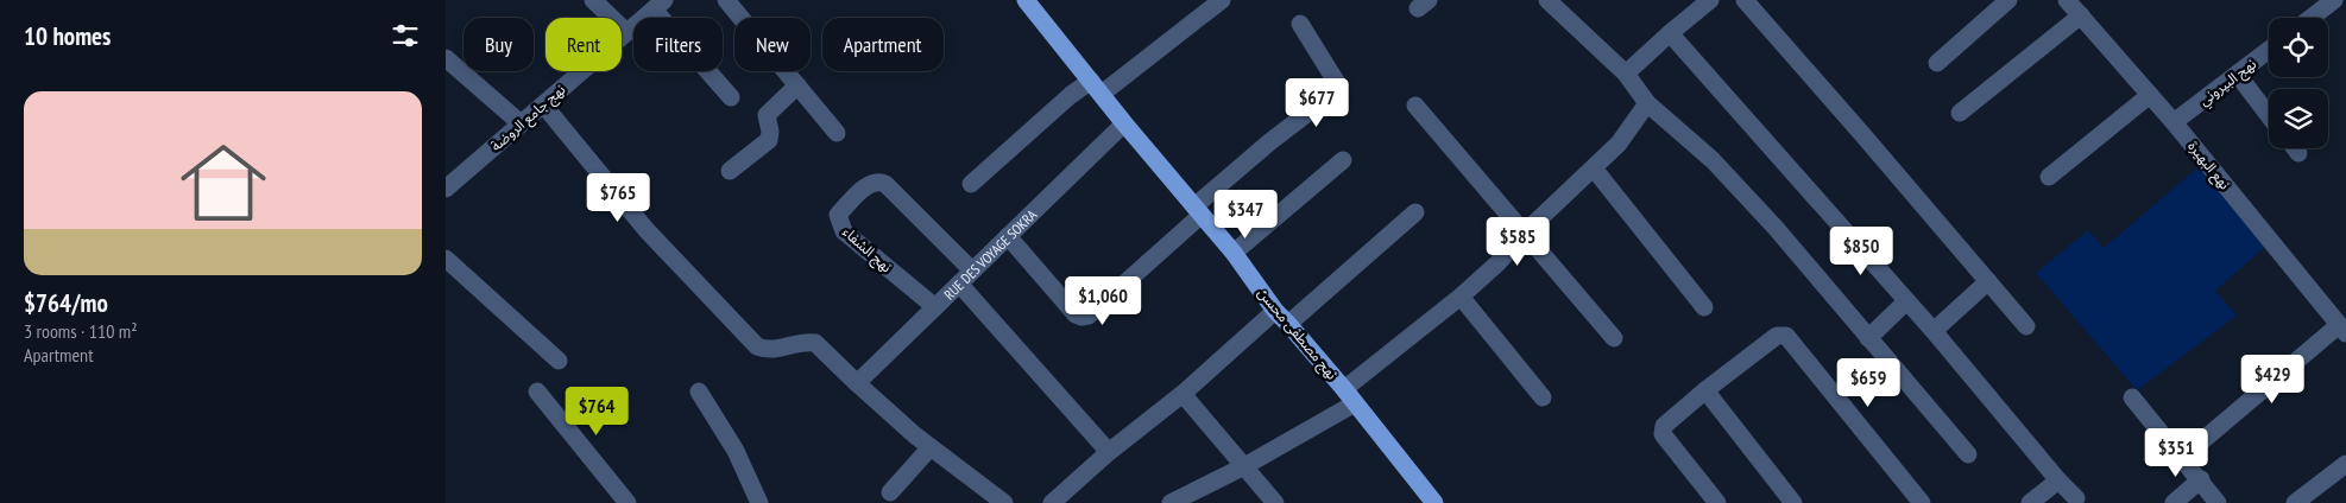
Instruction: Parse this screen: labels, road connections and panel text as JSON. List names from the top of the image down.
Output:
{
  "streets": {
    "main road": ["نهج مصطفى محسن"],
    "street": [
      "نهج البيروني",
      "نهج جامع الروضة",
      "نهع البهيرة",
      "نهج الشفاء",
      "RUE DES VOYAGE SOKRA"
    ]
  },
  "crossings": [
    ["نهج البيروني", "نهع البهيرة"],
    ["نهج الشفاء", "RUE DES VOYAGE SOKRA"],
    ["RUE DES VOYAGE SOKRA", "نهج مصطفى محسن"]
  ],
  "page": {
    "heading": "10 homes",
    "chip": [
      "Buy",
      "Rent",
      "Filters",
      "New",
      "Apartment"
    ],
    "list": [
      {
        "name": "$764/mo",
        "note": "3 rooms · 110 m² · Apartment"
      }
    ],
    "price": [
      "$677",
      "$765",
      "$347",
      "$585",
      "$850",
      "$1,060",
      "$429",
      "$659",
      "$764",
      "$351"
    ]
  }
}
